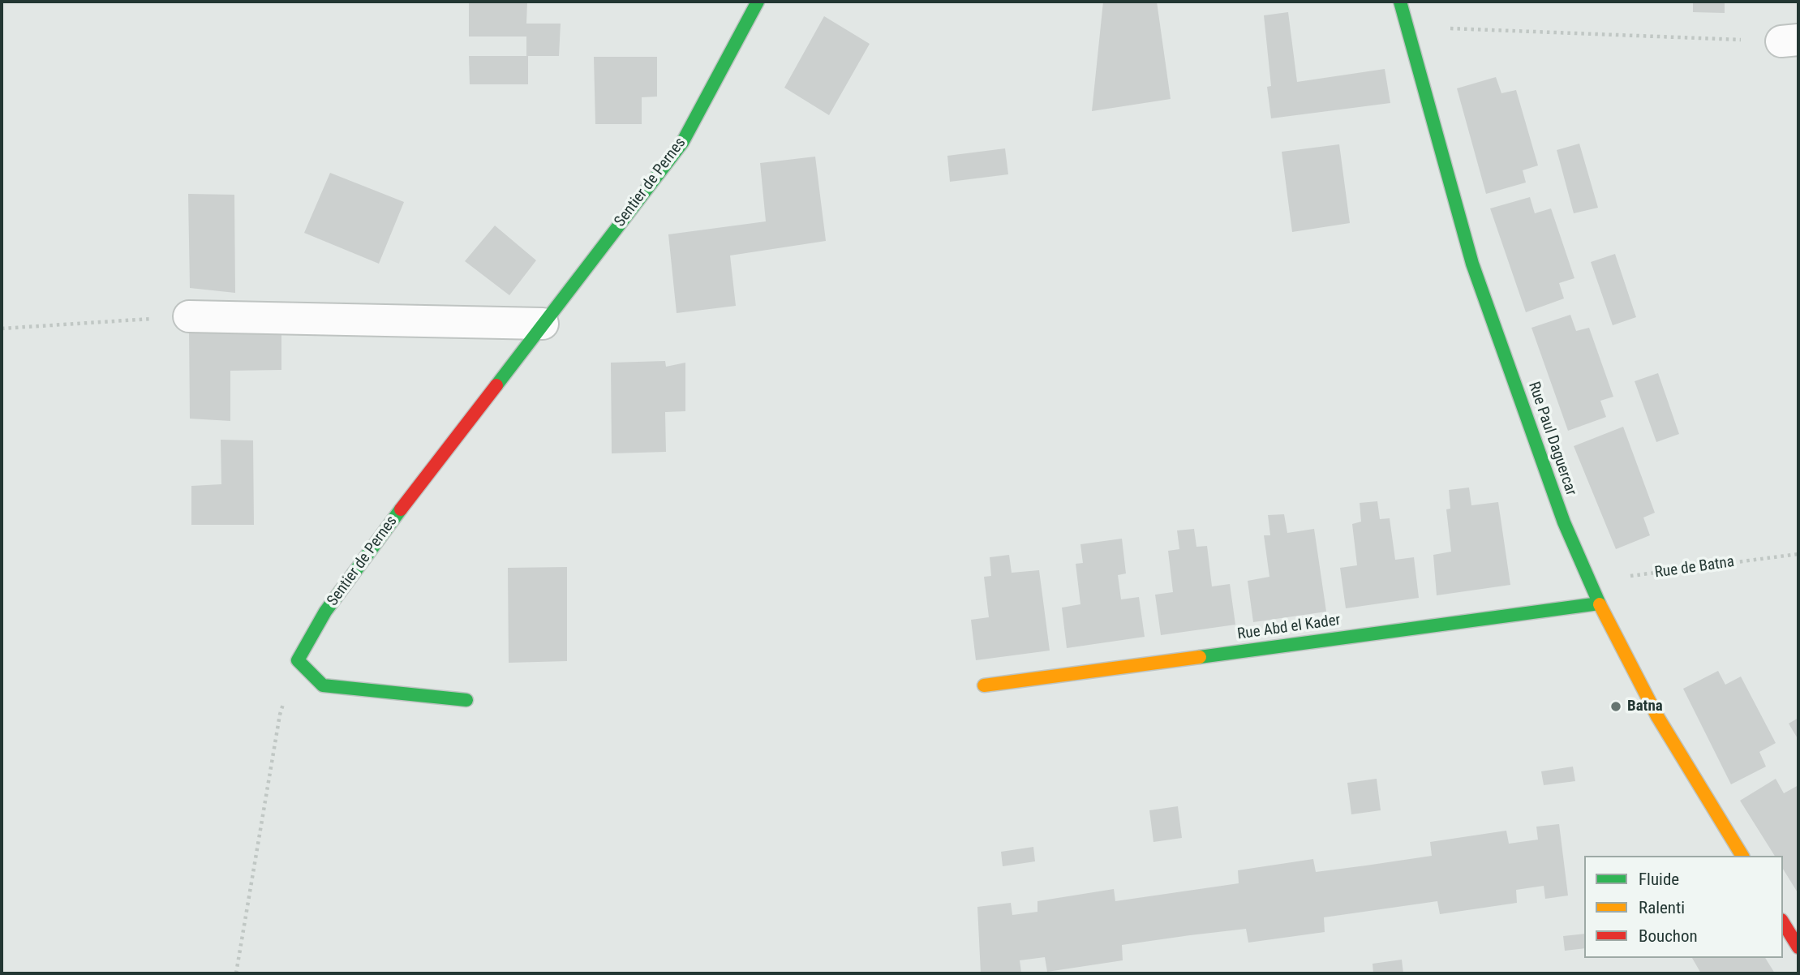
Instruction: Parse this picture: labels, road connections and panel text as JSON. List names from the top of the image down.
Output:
{
  "streets": {
    "street": ["Sentier de Pernes", "Rue Paul Daguercar", "Rue Abd el Kader"],
    "path": ["Rue de Batna"]
  },
  "crossings": [
    ["Rue Paul Daguercar", "Rue de Batna"],
    ["Rue Paul Daguercar", "Rue Abd el Kader"]
  ],
  "places": ["Batna"],
  "legend": ["Fluide", "Ralenti", "Bouchon"]
}
